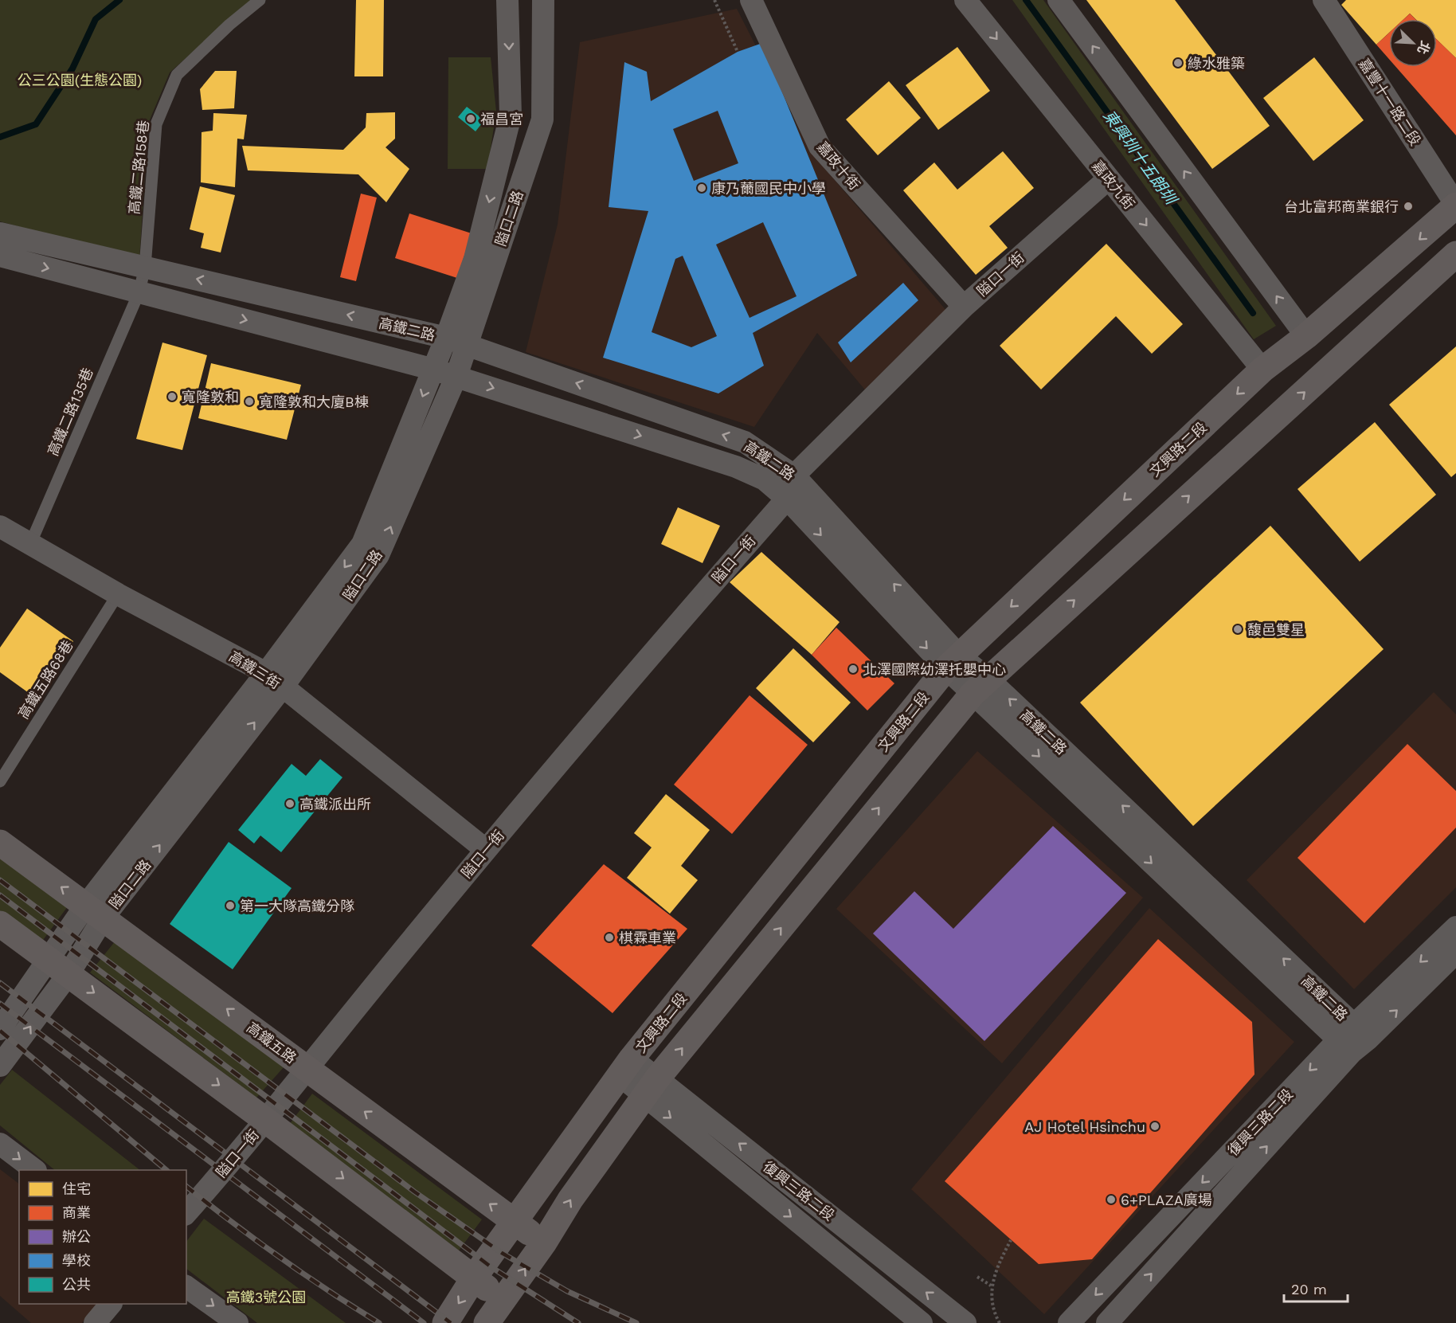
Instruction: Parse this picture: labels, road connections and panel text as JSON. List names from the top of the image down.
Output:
{
  "streets": {
    "street": [
      "嘉豐十一路二段",
      "嘉政十街",
      "嘉政九街",
      "隘口二路",
      "隘口一街",
      "高鐵二路",
      "文興路二段",
      "高鐵三街",
      "高鐵五路",
      "復興三路二段"
    ],
    "lane": ["高鐵二路158巷", "高鐵二路135巷", "高鐵五路68巷"]
  },
  "crossings": [
    ["嘉豐十一路二段", "文興路二段"],
    ["嘉政十街", "隘口一街"],
    ["高鐵二路158巷", "高鐵二路"],
    ["高鐵二路158巷", "高鐵二路135巷"],
    ["嘉政九街", "隘口一街"],
    ["嘉政九街", "文興路二段"],
    ["隘口二路", "高鐵二路"],
    ["隘口二路", "高鐵三街"],
    ["隘口二路", "高鐵五路"],
    ["隘口一街", "高鐵二路"],
    ["隘口一街", "高鐵三街"],
    ["隘口一街", "高鐵五路"],
    ["高鐵二路", "高鐵二路135巷"],
    ["高鐵二路", "文興路二段"],
    ["高鐵二路", "復興三路二段"],
    ["高鐵二路135巷", "高鐵三街"],
    ["文興路二段", "高鐵五路"],
    ["文興路二段", "復興三路二段"],
    ["高鐵三街", "高鐵五路68巷"]
  ],
  "water": ["東興圳十五朗圳"],
  "parks": ["公三公園(生態公園)", "高鐵3號公園"],
  "places": [
    "綠水雅築",
    "福昌宮",
    "康乃薾國民中小學",
    "台北富邦商業銀行",
    "寬隆敦和",
    "寬隆敦和大廈B棟",
    "馥邑雙星",
    "北澤國際幼澤托嬰中心",
    "高鐵派出所",
    "第一大隊高鐵分隊",
    "棋霖車業",
    "AJ Hotel Hsinchu",
    "6+PLAZA廣場"
  ],
  "legend": [
    "住宅",
    "商業",
    "辦公",
    "學校",
    "公共"
  ],
  "scale_bar": "20 m",
  "north": "bottom right"
}
